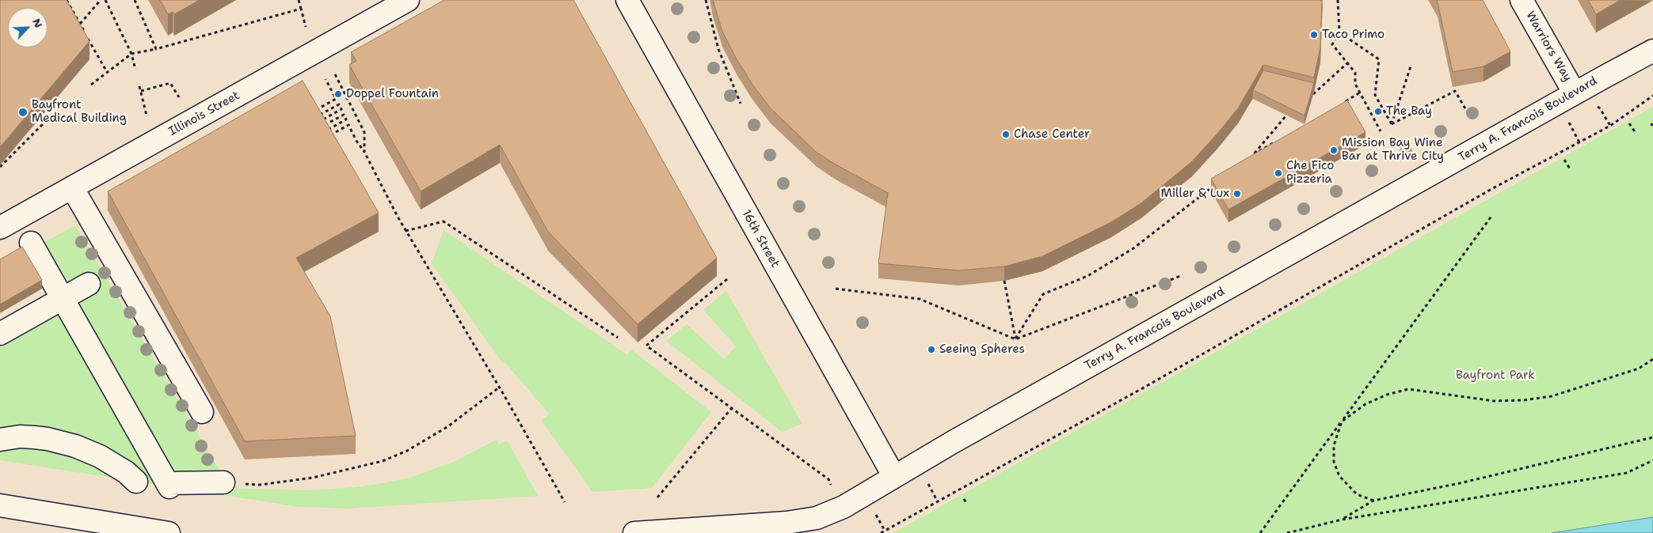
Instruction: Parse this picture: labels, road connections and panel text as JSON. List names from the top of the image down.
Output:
{
  "streets": {
    "street": [
      "Warriors Way",
      "Illinois Street",
      "Terry A. Francois Boulevard",
      "16th Street"
    ]
  },
  "crossings": [
    ["Warriors Way", "Terry A. Francois Boulevard"],
    ["Terry A. Francois Boulevard", "16th Street"]
  ],
  "parks": ["Bayfront Park"],
  "places": [
    "Taco Primo",
    "Doppel Fountain",
    "The Bay",
    "Bayfront Medical Building",
    "Chase Center",
    "Mission Bay Wine Bar at Thrive City",
    "Che Fico Pizzeria",
    "Miller & Lux",
    "Seeing Spheres"
  ],
  "north": "top right"
}
